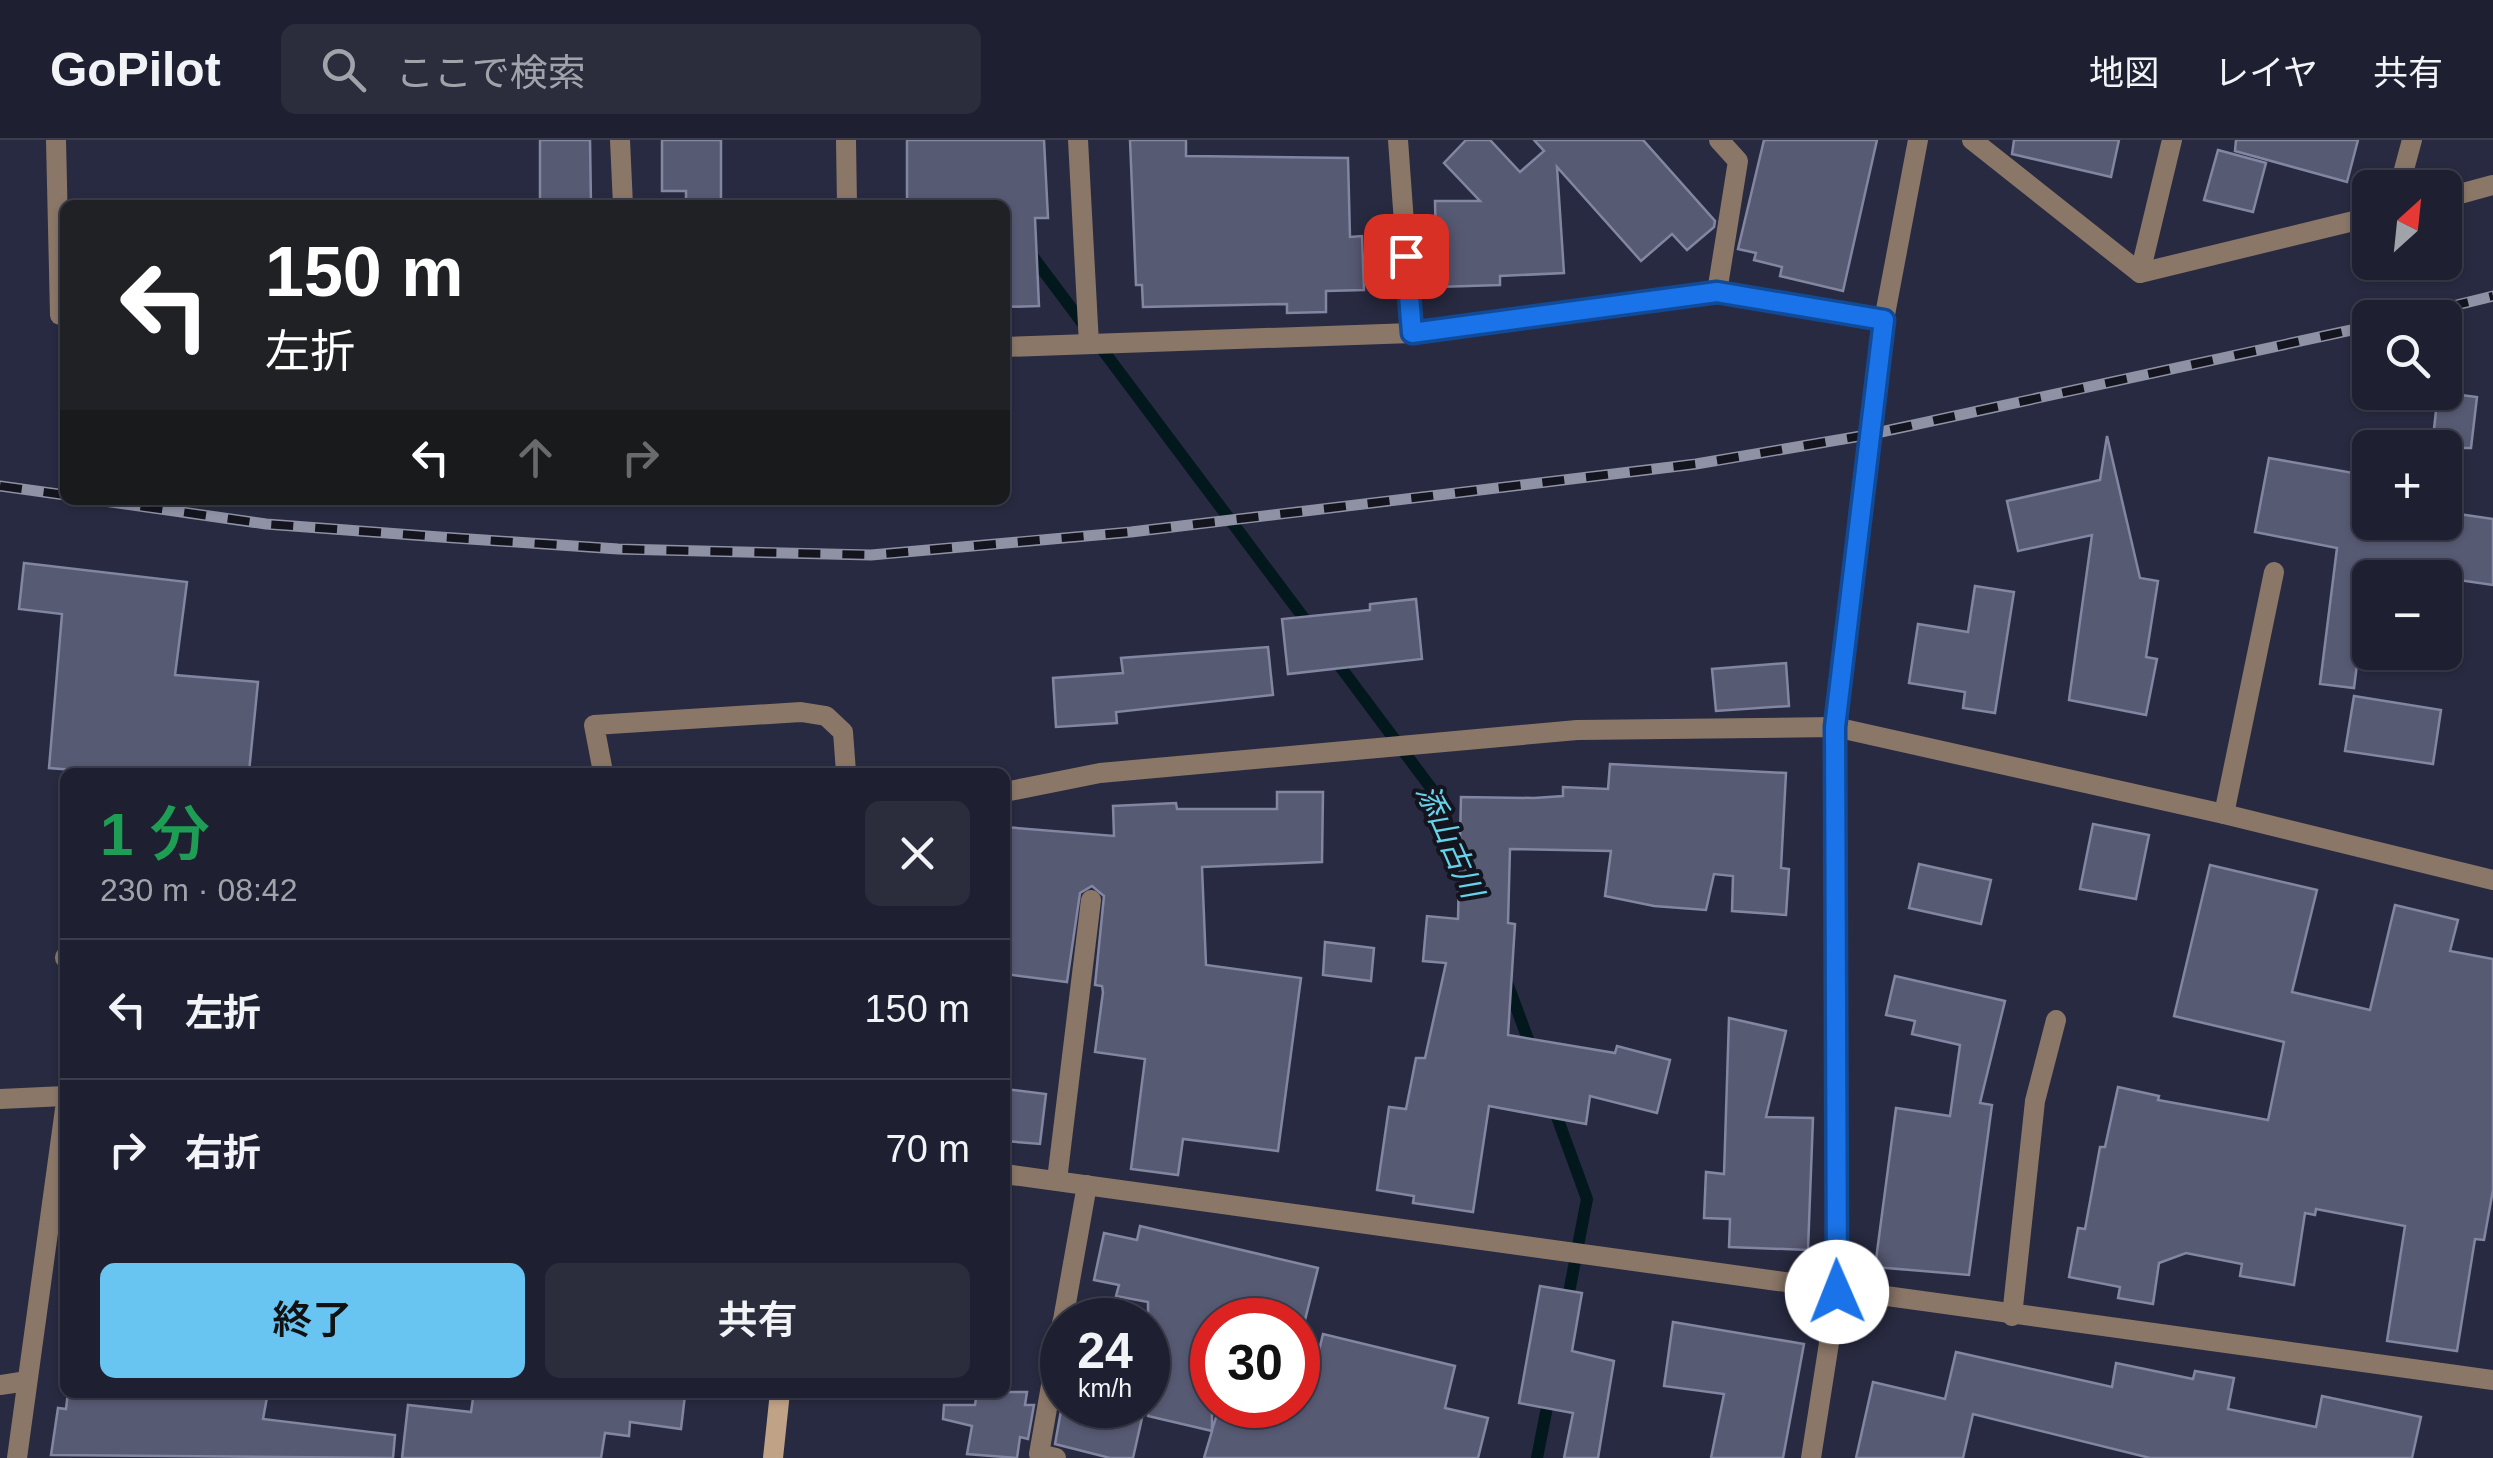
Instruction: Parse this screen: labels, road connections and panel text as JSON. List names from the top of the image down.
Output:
{
  "water": ["添山古川"],
  "north": "top right",
  "page": {
    "header": "GoPilot",
    "search": "ここで検索",
    "nav": ["地図", "レイヤ", "共有"],
    "map_buttons": ["+", "−"],
    "turn": ["150 m", "左折"],
    "heading": ["1 分", "230 m · 08:42"],
    "list": [
      {
        "name": "左折",
        "value": "150 m"
      },
      {
        "name": "右折",
        "value": "70 m"
      }
    ],
    "buttons": ["終了", "共有"],
    "speed": "24 km/h",
    "limit": "30"
  }
}
